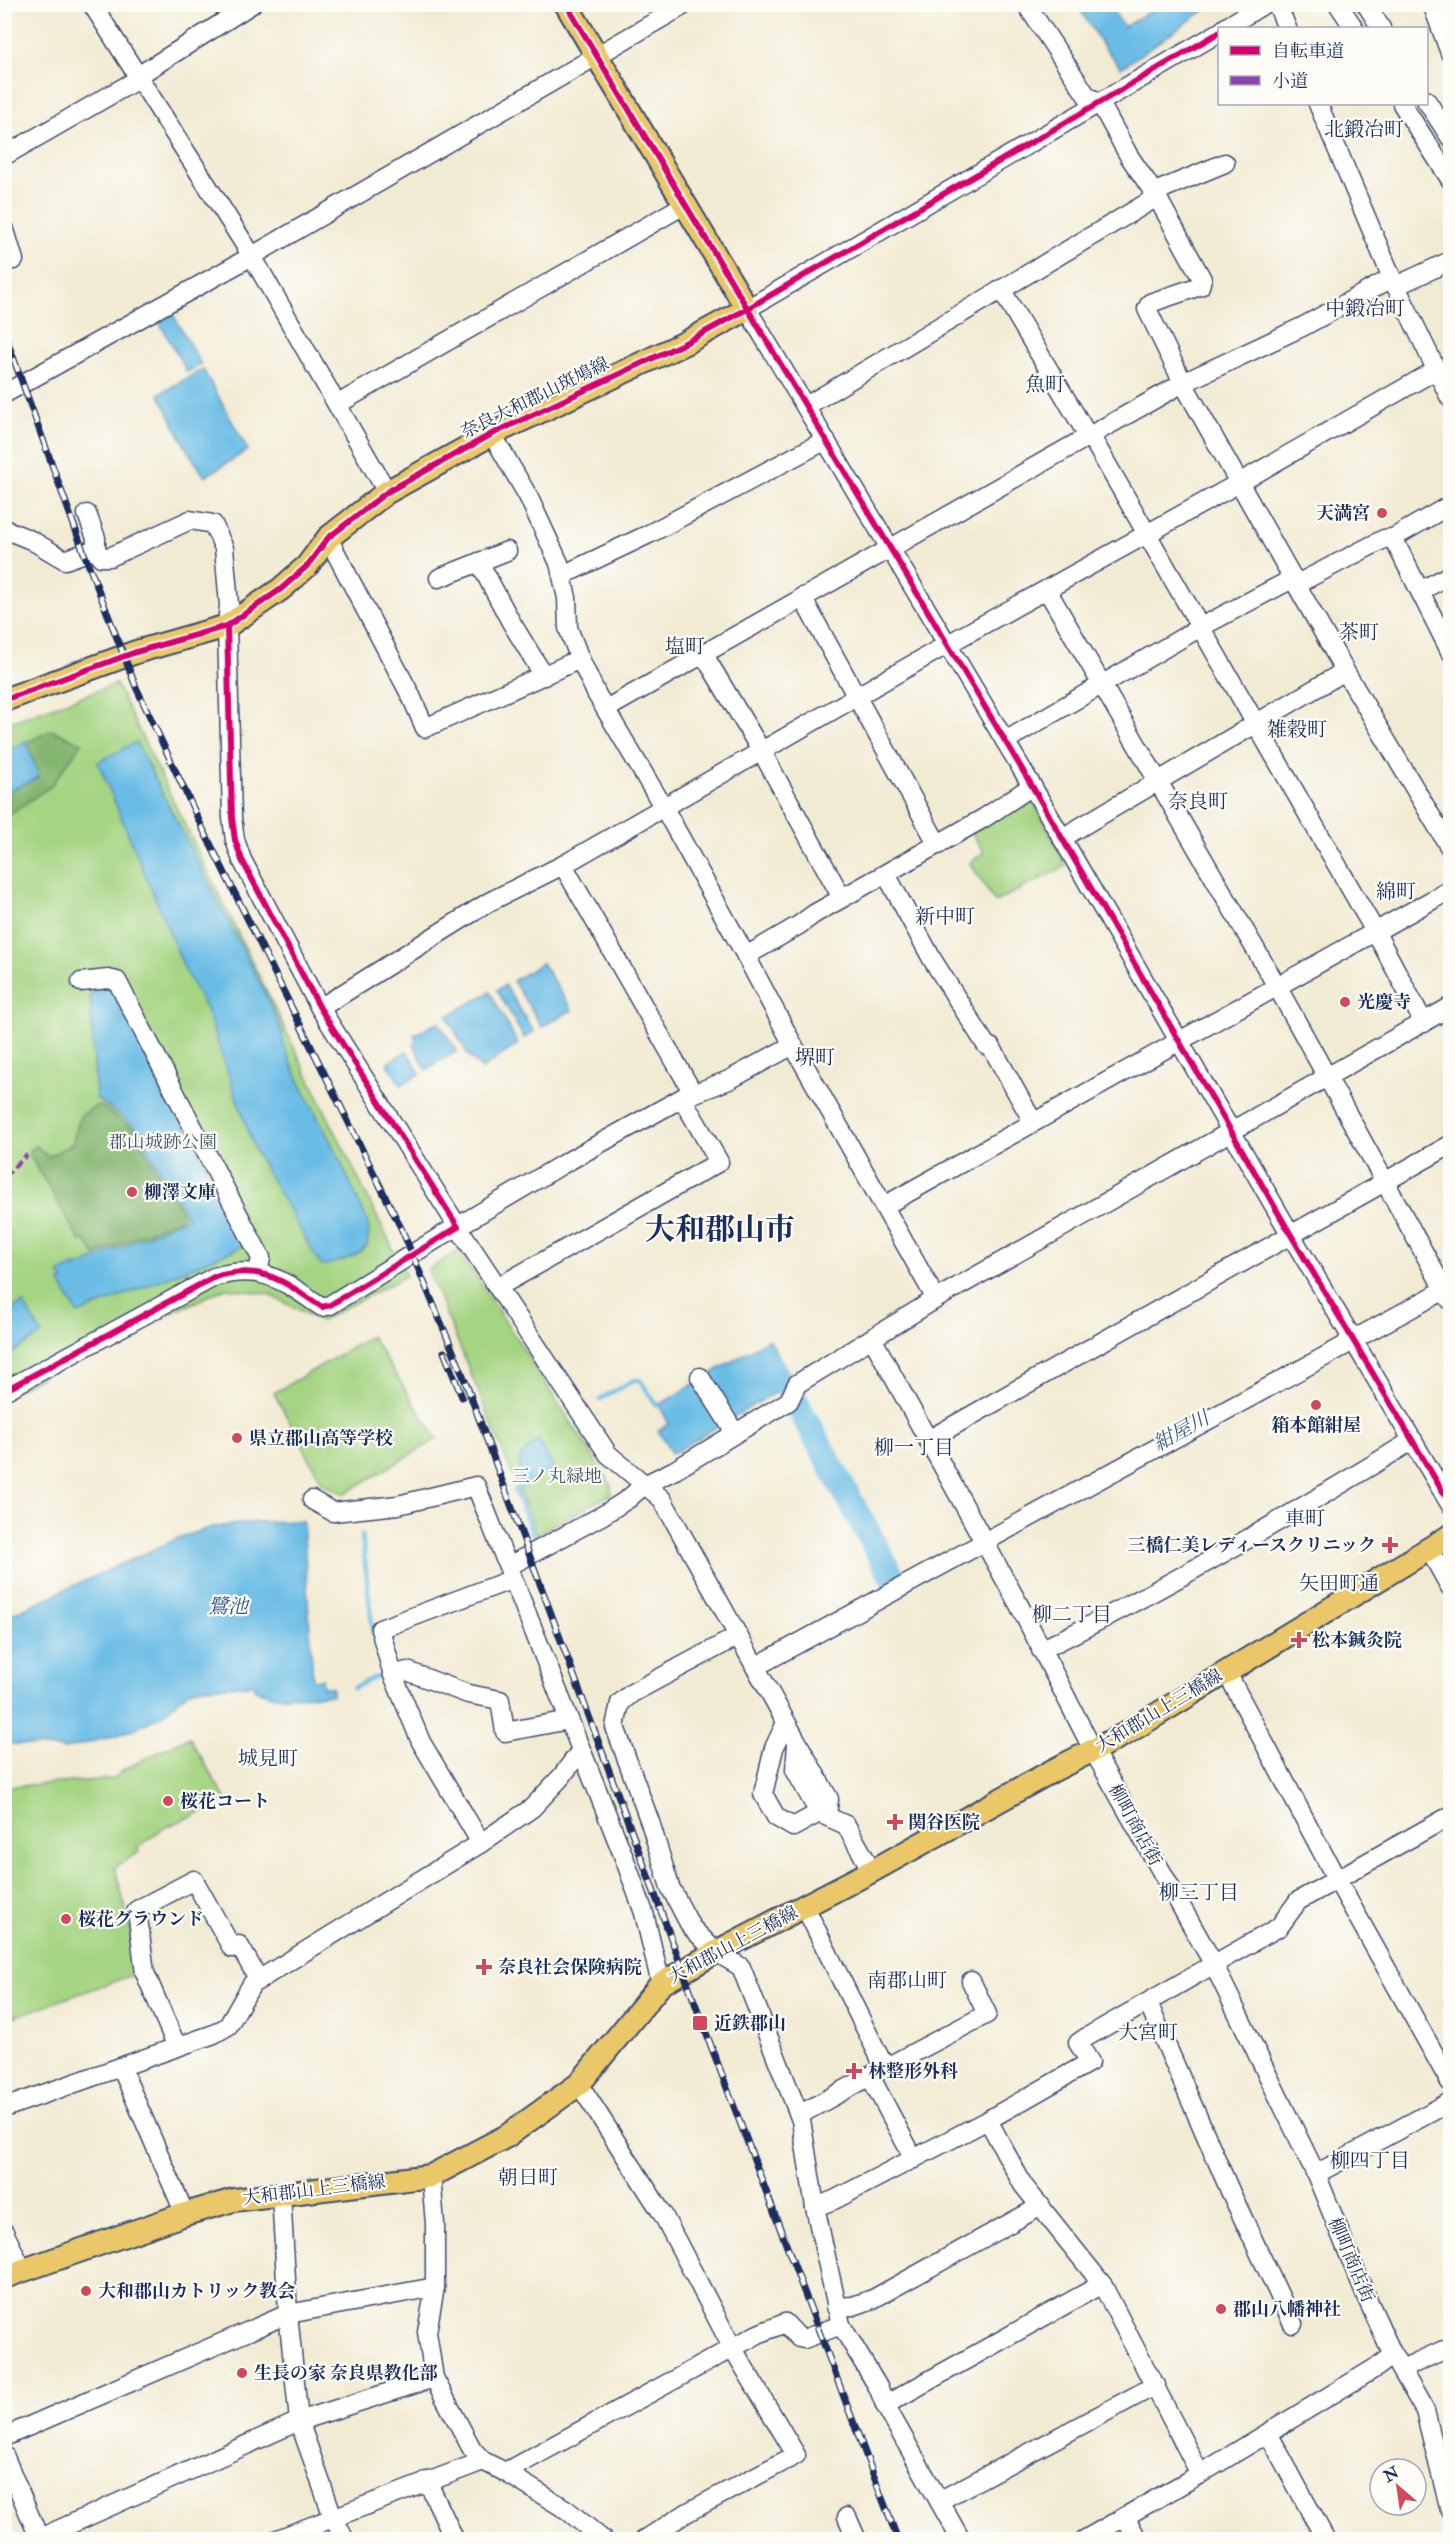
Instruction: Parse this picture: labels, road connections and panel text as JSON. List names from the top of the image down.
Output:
{
  "streets": {
    "main road": ["奈良大和郡山斑鳩線", "大和郡山上三橋線"],
    "street": ["柳町商店街"]
  },
  "crossings": [
    ["大和郡山上三橋線", "柳町商店街"]
  ],
  "districts": [
    "北鍛冶町",
    "中鍛冶町",
    "魚町",
    "茶町",
    "塩町",
    "雑穀町",
    "奈良町",
    "綿町",
    "新中町",
    "堺町",
    "大和郡山市",
    "柳一丁目",
    "車町",
    "矢田町通",
    "柳二丁目",
    "城見町",
    "柳三丁目",
    "南郡山町",
    "大宮町",
    "柳四丁目",
    "朝日町"
  ],
  "water": ["紺屋川", "鷺池"],
  "parks": ["郡山城跡公園", "三ノ丸緑地"],
  "places": {
    "other": [
      "天満宮",
      "光慶寺",
      "柳澤文庫",
      "箱本館紺屋",
      "県立郡山高等学校",
      "桜花コート",
      "桜花グラウンド",
      "大和郡山カトリック教会",
      "郡山八幡神社",
      "生長の家 奈良県教化部"
    ],
    "health": [
      "三橋仁美レディースクリニック",
      "松本鍼灸院",
      "関谷医院",
      "奈良社会保険病院",
      "林整形外科"
    ],
    "transit": ["近鉄郡山"]
  },
  "legend": ["自転車道", "小道"],
  "north": "top left"
}
